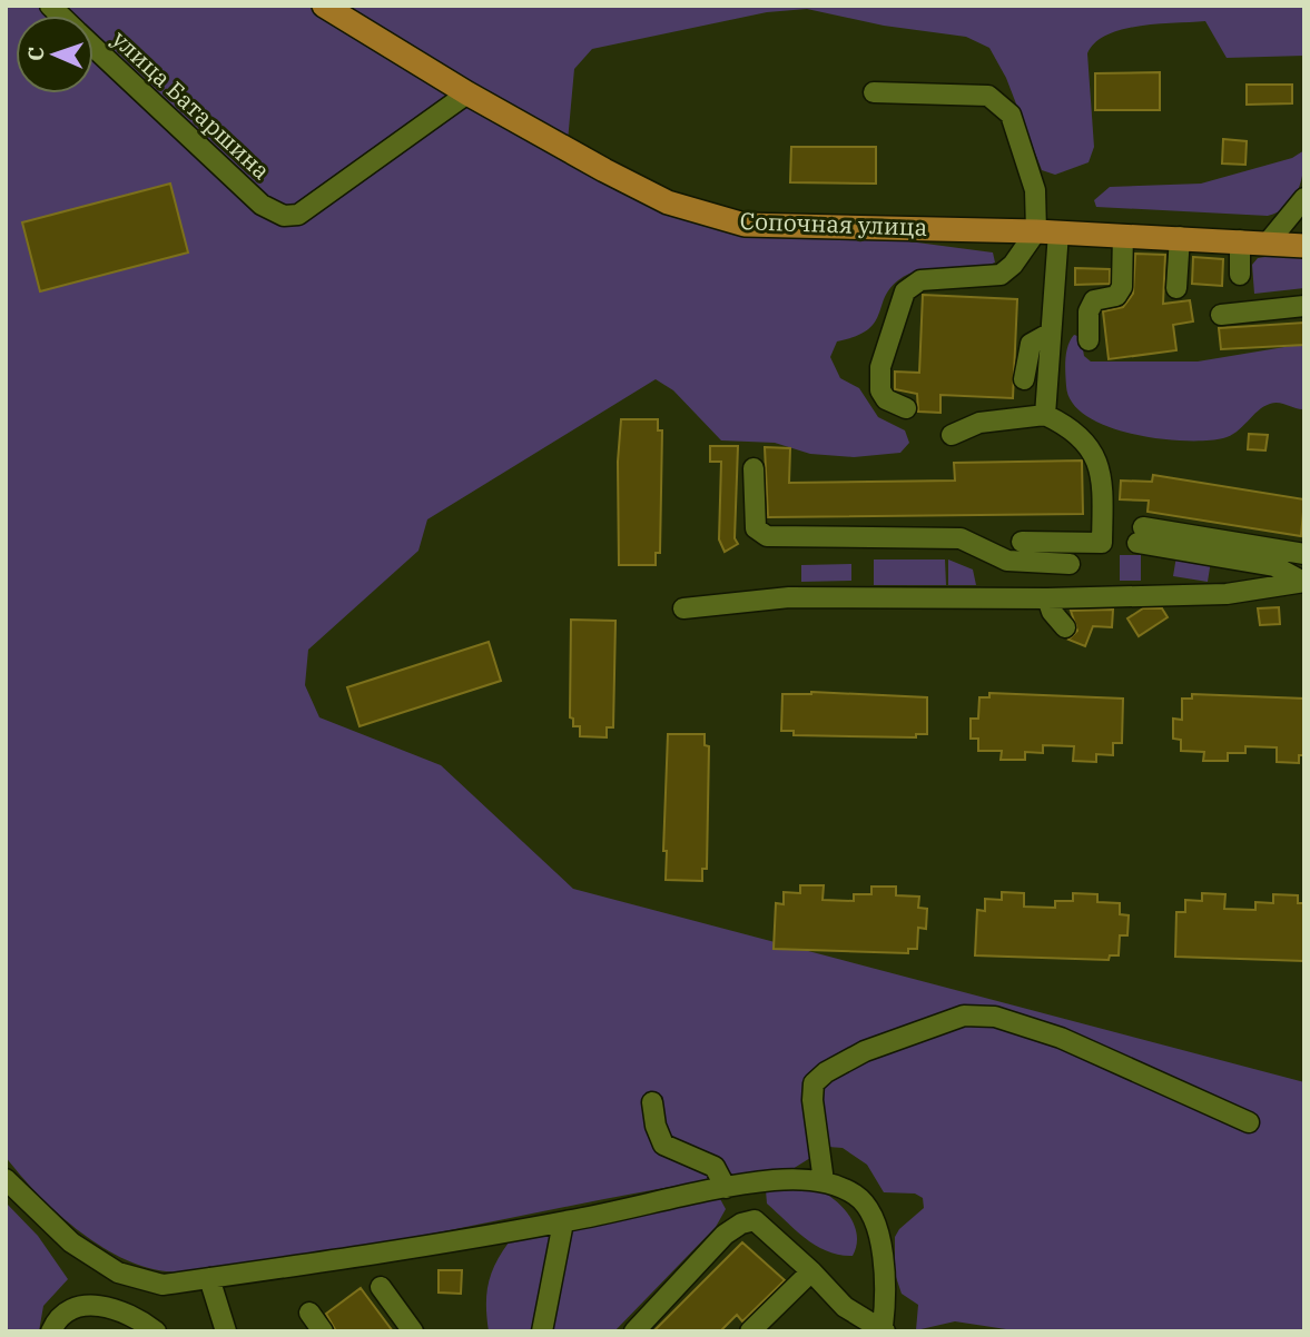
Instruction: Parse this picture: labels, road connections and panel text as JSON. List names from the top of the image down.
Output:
{
  "streets": {
    "main road": ["Сопочная улица"],
    "street": ["улица Батаршина"]
  },
  "crossings": [
    ["улица Батаршина", "Сопочная улица"]
  ],
  "north": "left"
}
